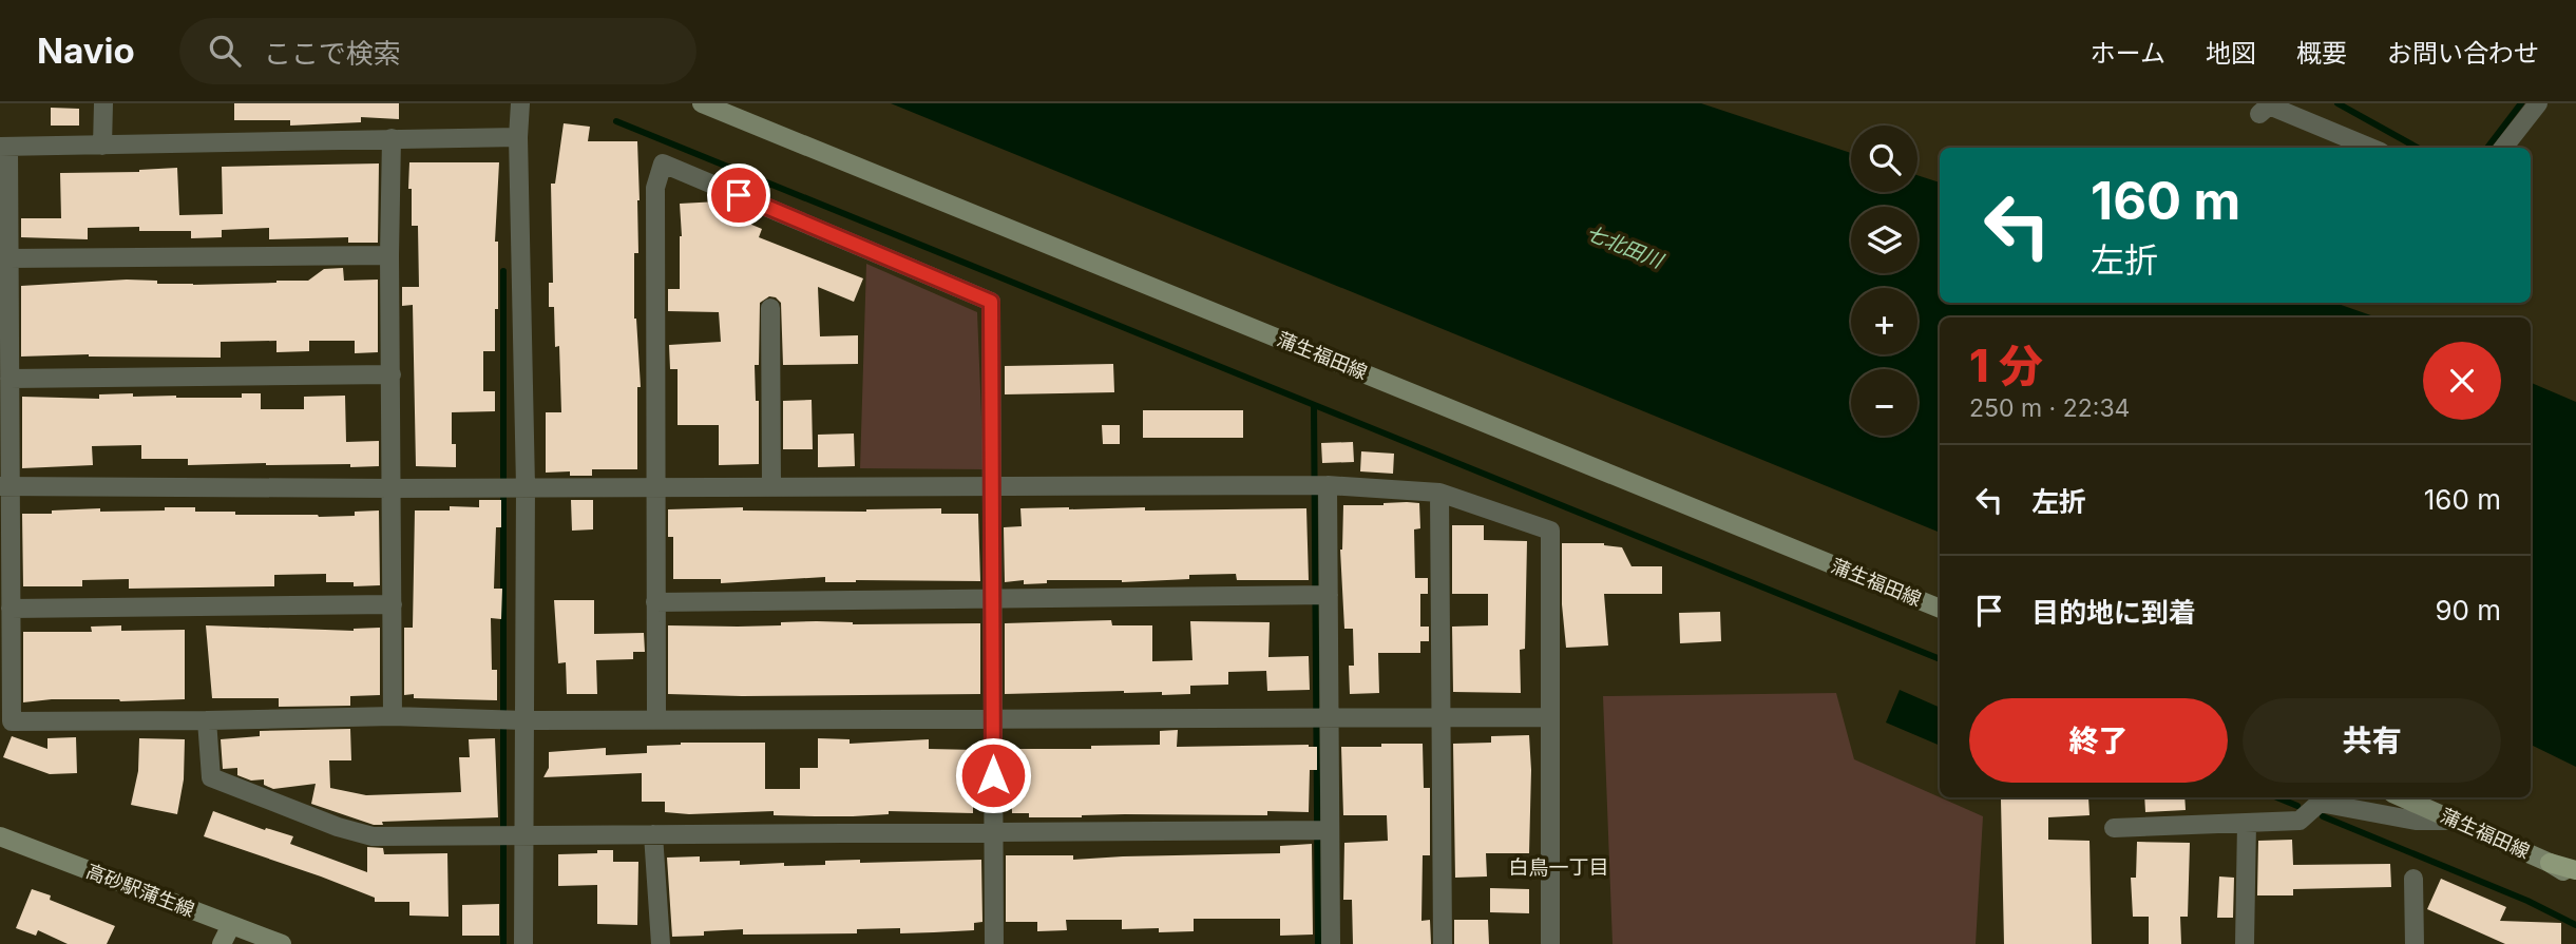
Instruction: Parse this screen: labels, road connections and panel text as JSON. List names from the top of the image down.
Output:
{
  "streets": {
    "main road": ["蒲生福田線", "高砂駅蒲生線"]
  },
  "districts": ["白鳥一丁目"],
  "water": ["七北田川"],
  "page": {
    "header": "Navio",
    "search": "ここで検索",
    "nav": [
      "ホーム",
      "地図",
      "概要",
      "お問い合わせ"
    ],
    "map_buttons": ["+", "−"],
    "turn": ["160 m", "左折"],
    "heading": ["1 分", "250 m · 22:34"],
    "list": [
      {
        "name": "左折",
        "value": "160 m"
      },
      {
        "name": "目的地に到着",
        "value": "90 m"
      }
    ],
    "buttons": ["終了", "共有"]
  }
}
